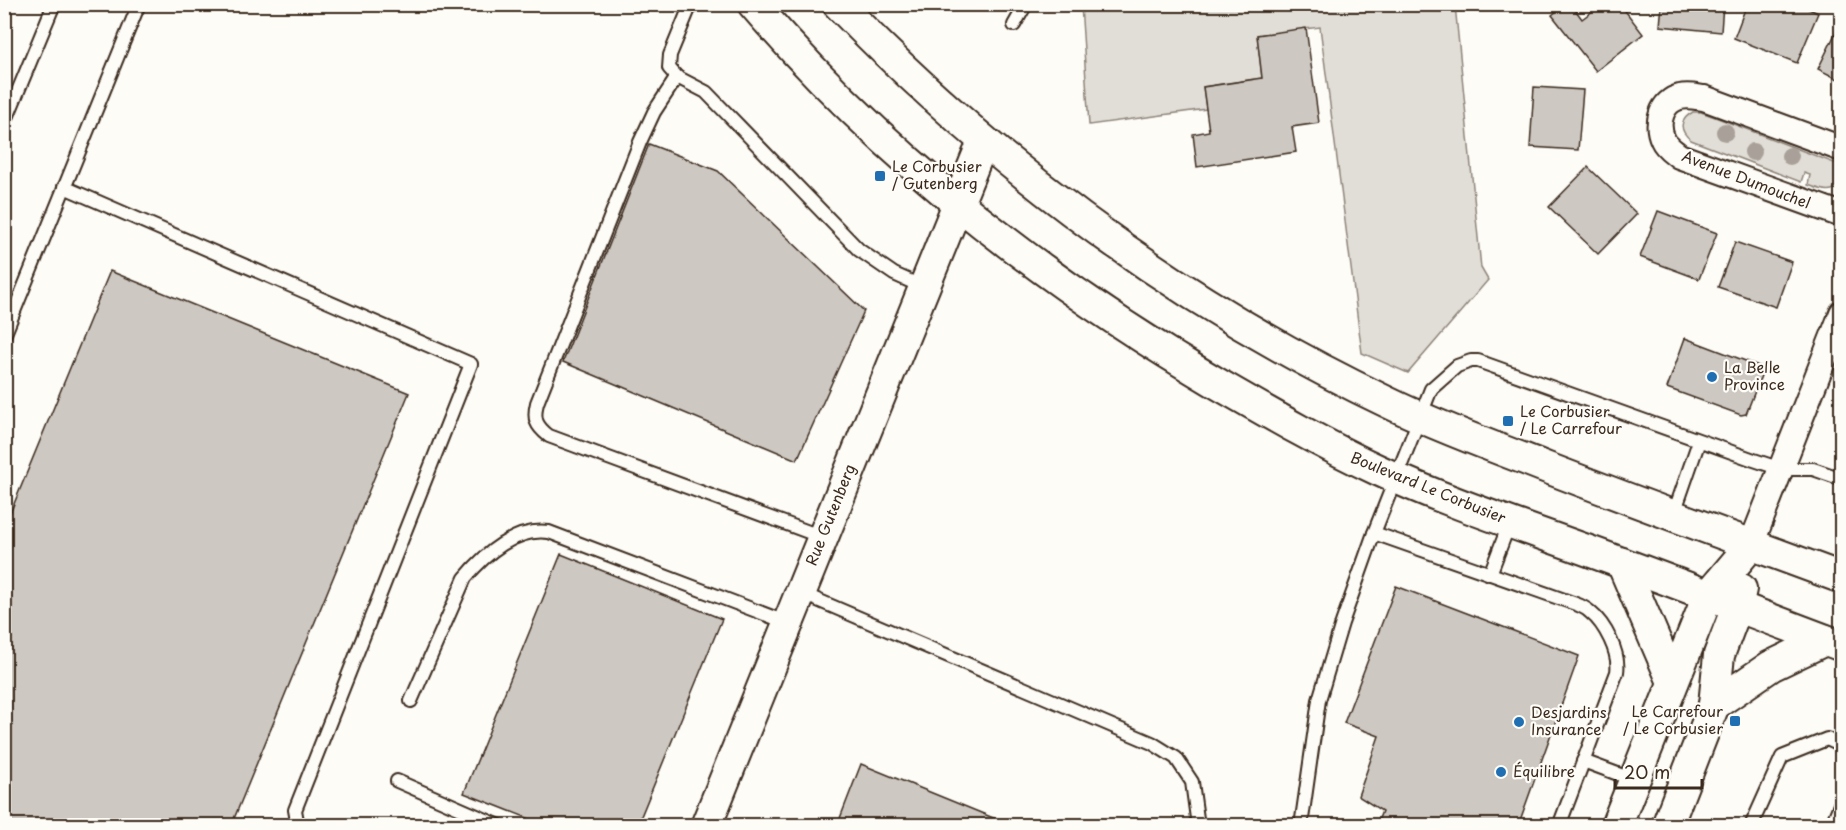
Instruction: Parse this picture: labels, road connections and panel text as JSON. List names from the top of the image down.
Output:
{
  "streets": {
    "street": ["Avenue Dumouchel", "Boulevard Le Corbusier", "Rue Gutenberg"]
  },
  "crossings": [
    ["Boulevard Le Corbusier", "Rue Gutenberg"]
  ],
  "places": {
    "transit": ["Le Corbusier / Gutenberg", "Le Corbusier / Le Carrefour", "Le Carrefour / Le Corbusier"],
    "other": ["La Belle Province", "Desjardins Insurance", "Équilibre"]
  },
  "scale_bar": "20 m"
}
